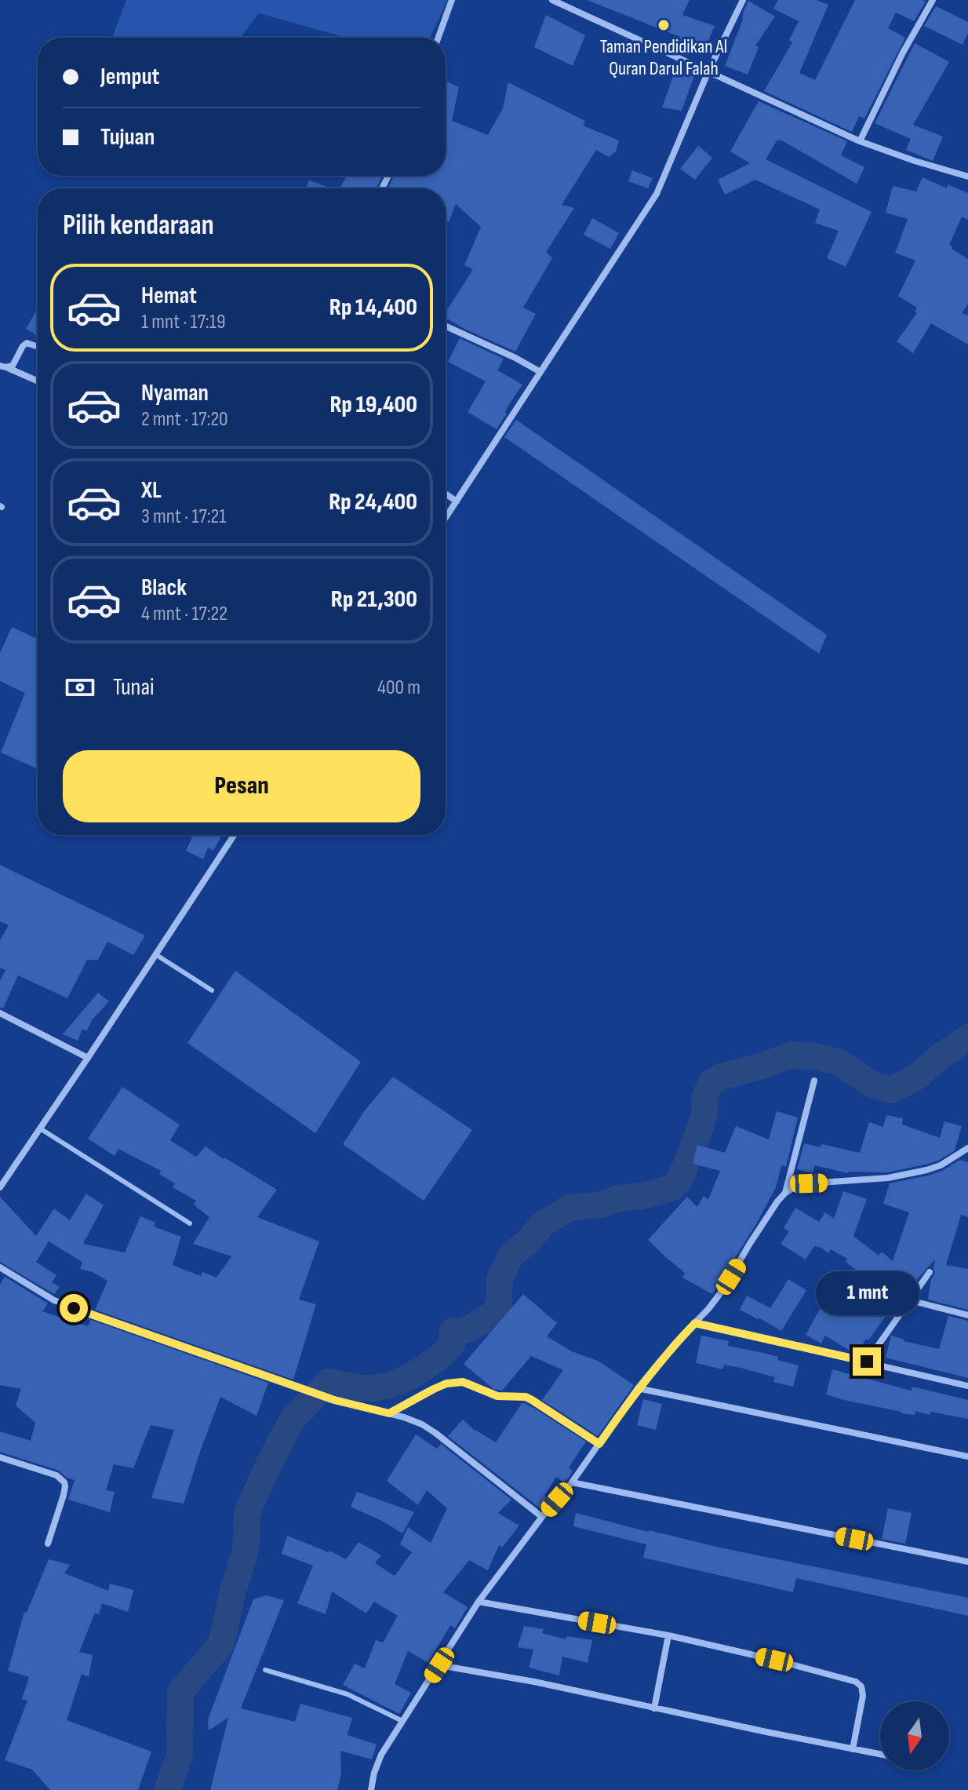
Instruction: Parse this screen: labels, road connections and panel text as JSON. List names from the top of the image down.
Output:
{
  "places": ["Taman Pendidikan Al Quran Darul Falah"],
  "north": "bottom",
  "page": {
    "banner": ["Jemput", "Tujuan"],
    "heading": "Pilih kendaraan",
    "list": [
      {
        "name": "Hemat",
        "note": "1 mnt · 17:19",
        "value": "Rp 14,400"
      },
      {
        "name": "Nyaman",
        "note": "2 mnt · 17:20",
        "value": "Rp 19,400"
      },
      {
        "name": "XL",
        "note": "3 mnt · 17:21",
        "value": "Rp 24,400"
      },
      {
        "name": "Black",
        "note": "4 mnt · 17:22",
        "value": "Rp 21,300"
      }
    ],
    "pay": ["Tunai", "400 m"],
    "buttons": "Pesan",
    "bubble": "1 mnt"
  }
}
